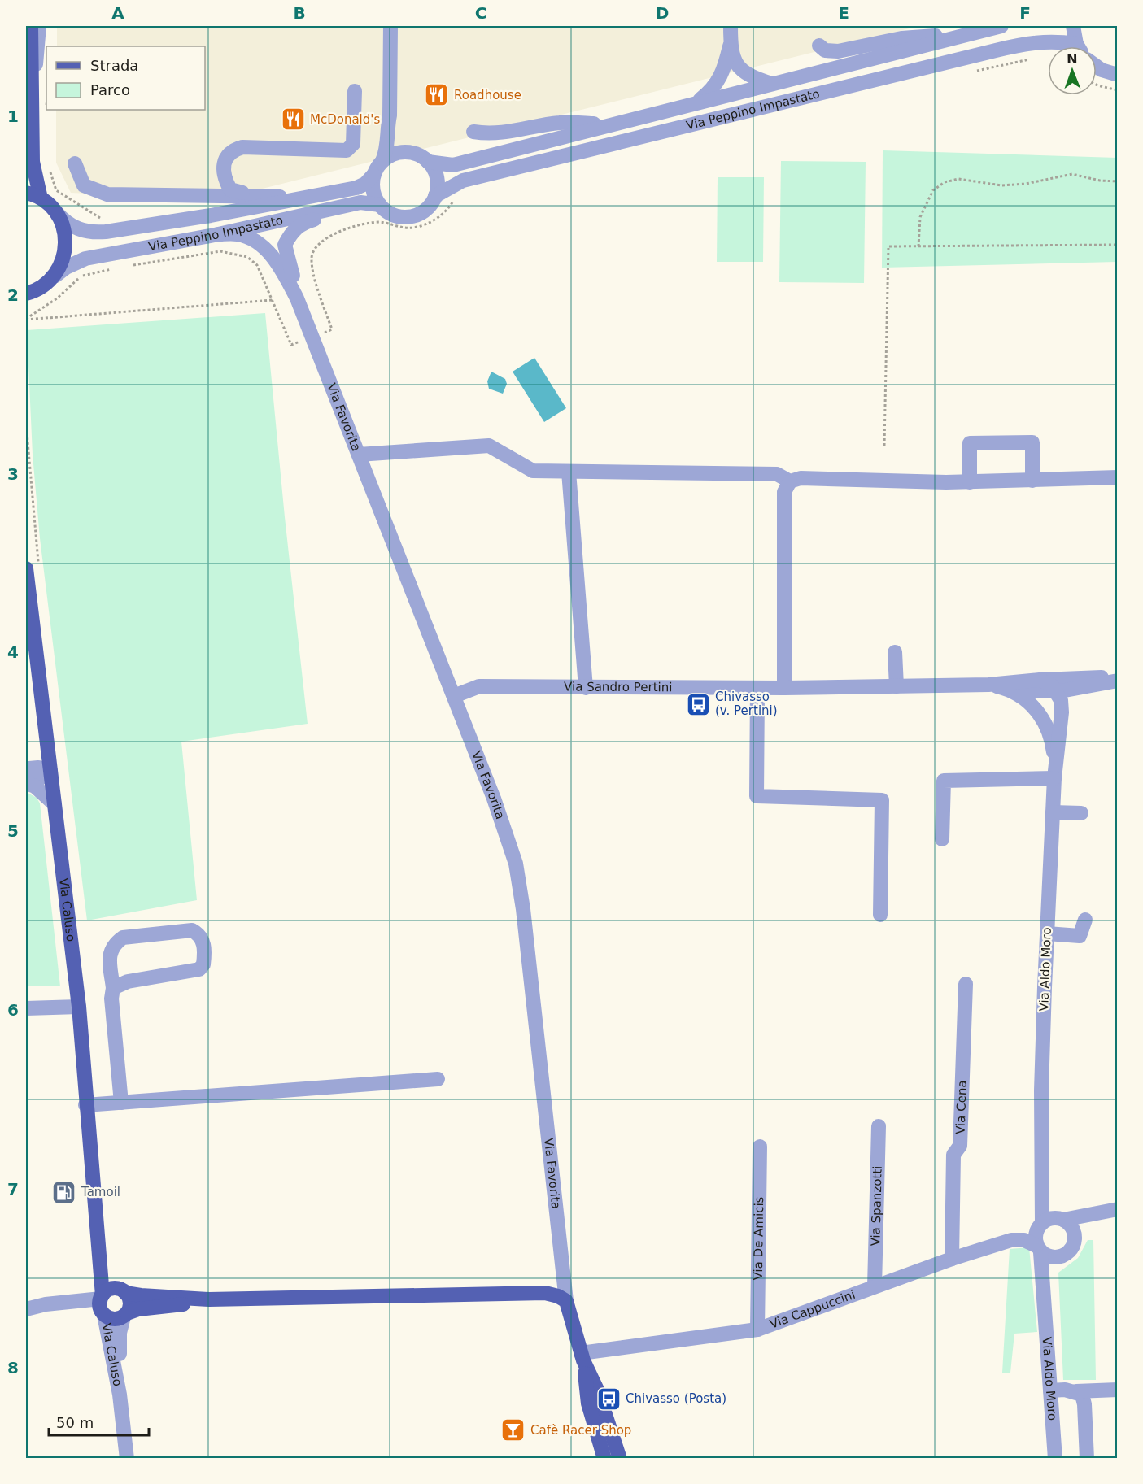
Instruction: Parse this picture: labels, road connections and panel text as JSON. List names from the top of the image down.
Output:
{
  "streets": {
    "main road": ["Via Caluso"],
    "street": [
      "Via Peppino Impastato",
      "Via Favorita",
      "Via Sandro Pertini",
      "Via Aldo Moro",
      "Via Cena",
      "Via Spanzotti",
      "Via De Amicis",
      "Via Cappuccini"
    ]
  },
  "crossings": [
    ["Via Peppino Impastato", "Via Favorita"],
    ["Via Favorita", "Via Sandro Pertini"],
    ["Via Aldo Moro", "Via Cappuccini"],
    ["Via Cena", "Via Cappuccini"],
    ["Via Spanzotti", "Via Cappuccini"],
    ["Via De Amicis", "Via Cappuccini"]
  ],
  "places": {
    "restaurant": ["Roadhouse", "McDonald's"],
    "bus stop": ["Chivasso (v. Pertini)", "Chivasso (Posta)"],
    "fuel station": ["Tamoil"],
    "bar": ["Cafè Racer Shop"]
  },
  "legend": ["Strada", "Parco"],
  "scale_bar": "50 m",
  "north": "top",
  "grid": {
    "columns": [
      "A",
      "B",
      "C",
      "D",
      "E",
      "F"
    ],
    "rows": [
      "1",
      "2",
      "3",
      "4",
      "5",
      "6",
      "7",
      "8"
    ]
  }
}
